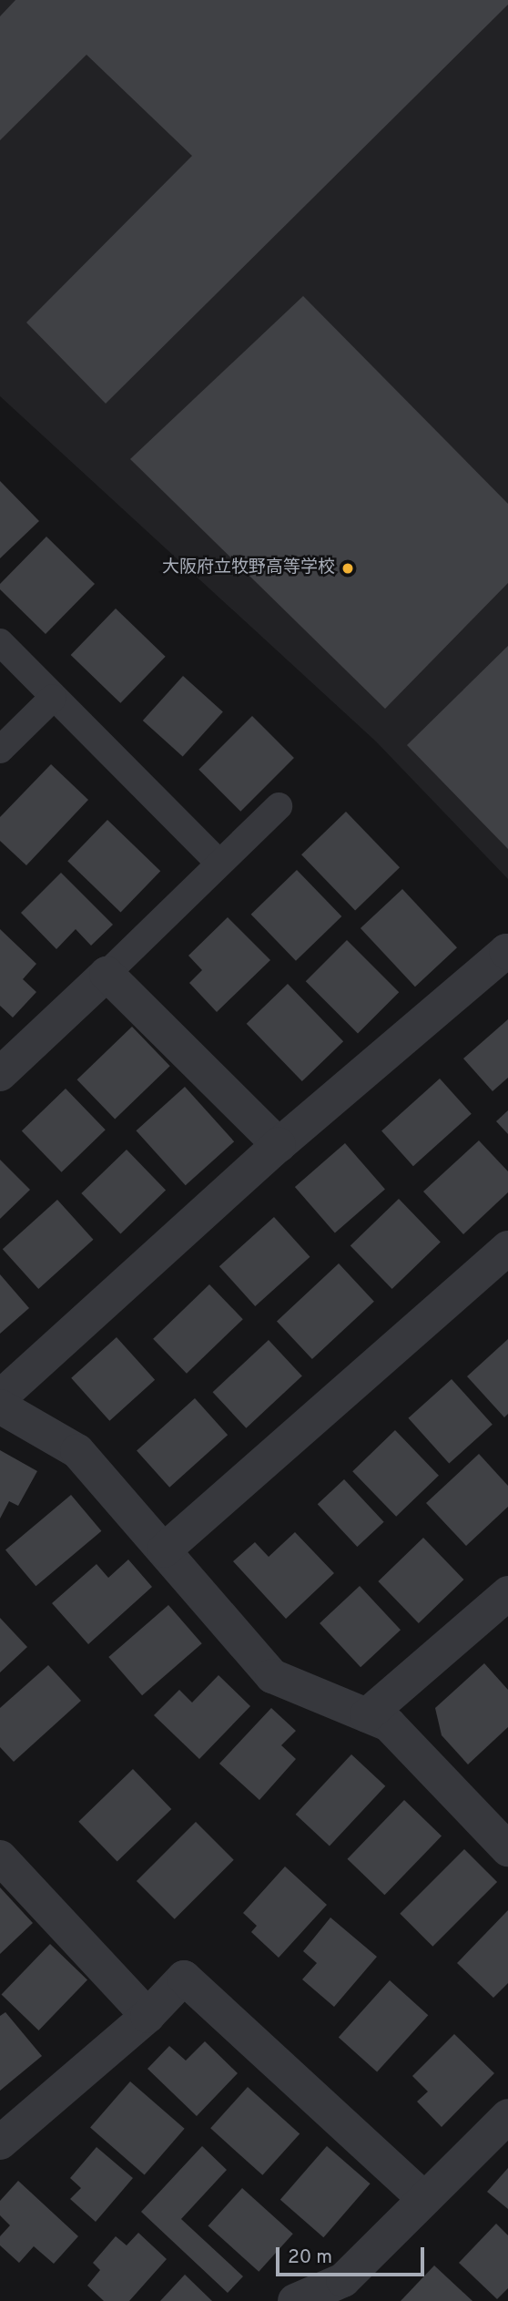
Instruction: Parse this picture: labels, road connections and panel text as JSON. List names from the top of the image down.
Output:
{
  "places": ["大阪府立牧野高等学校"],
  "scale_bar": "20 m"
}
